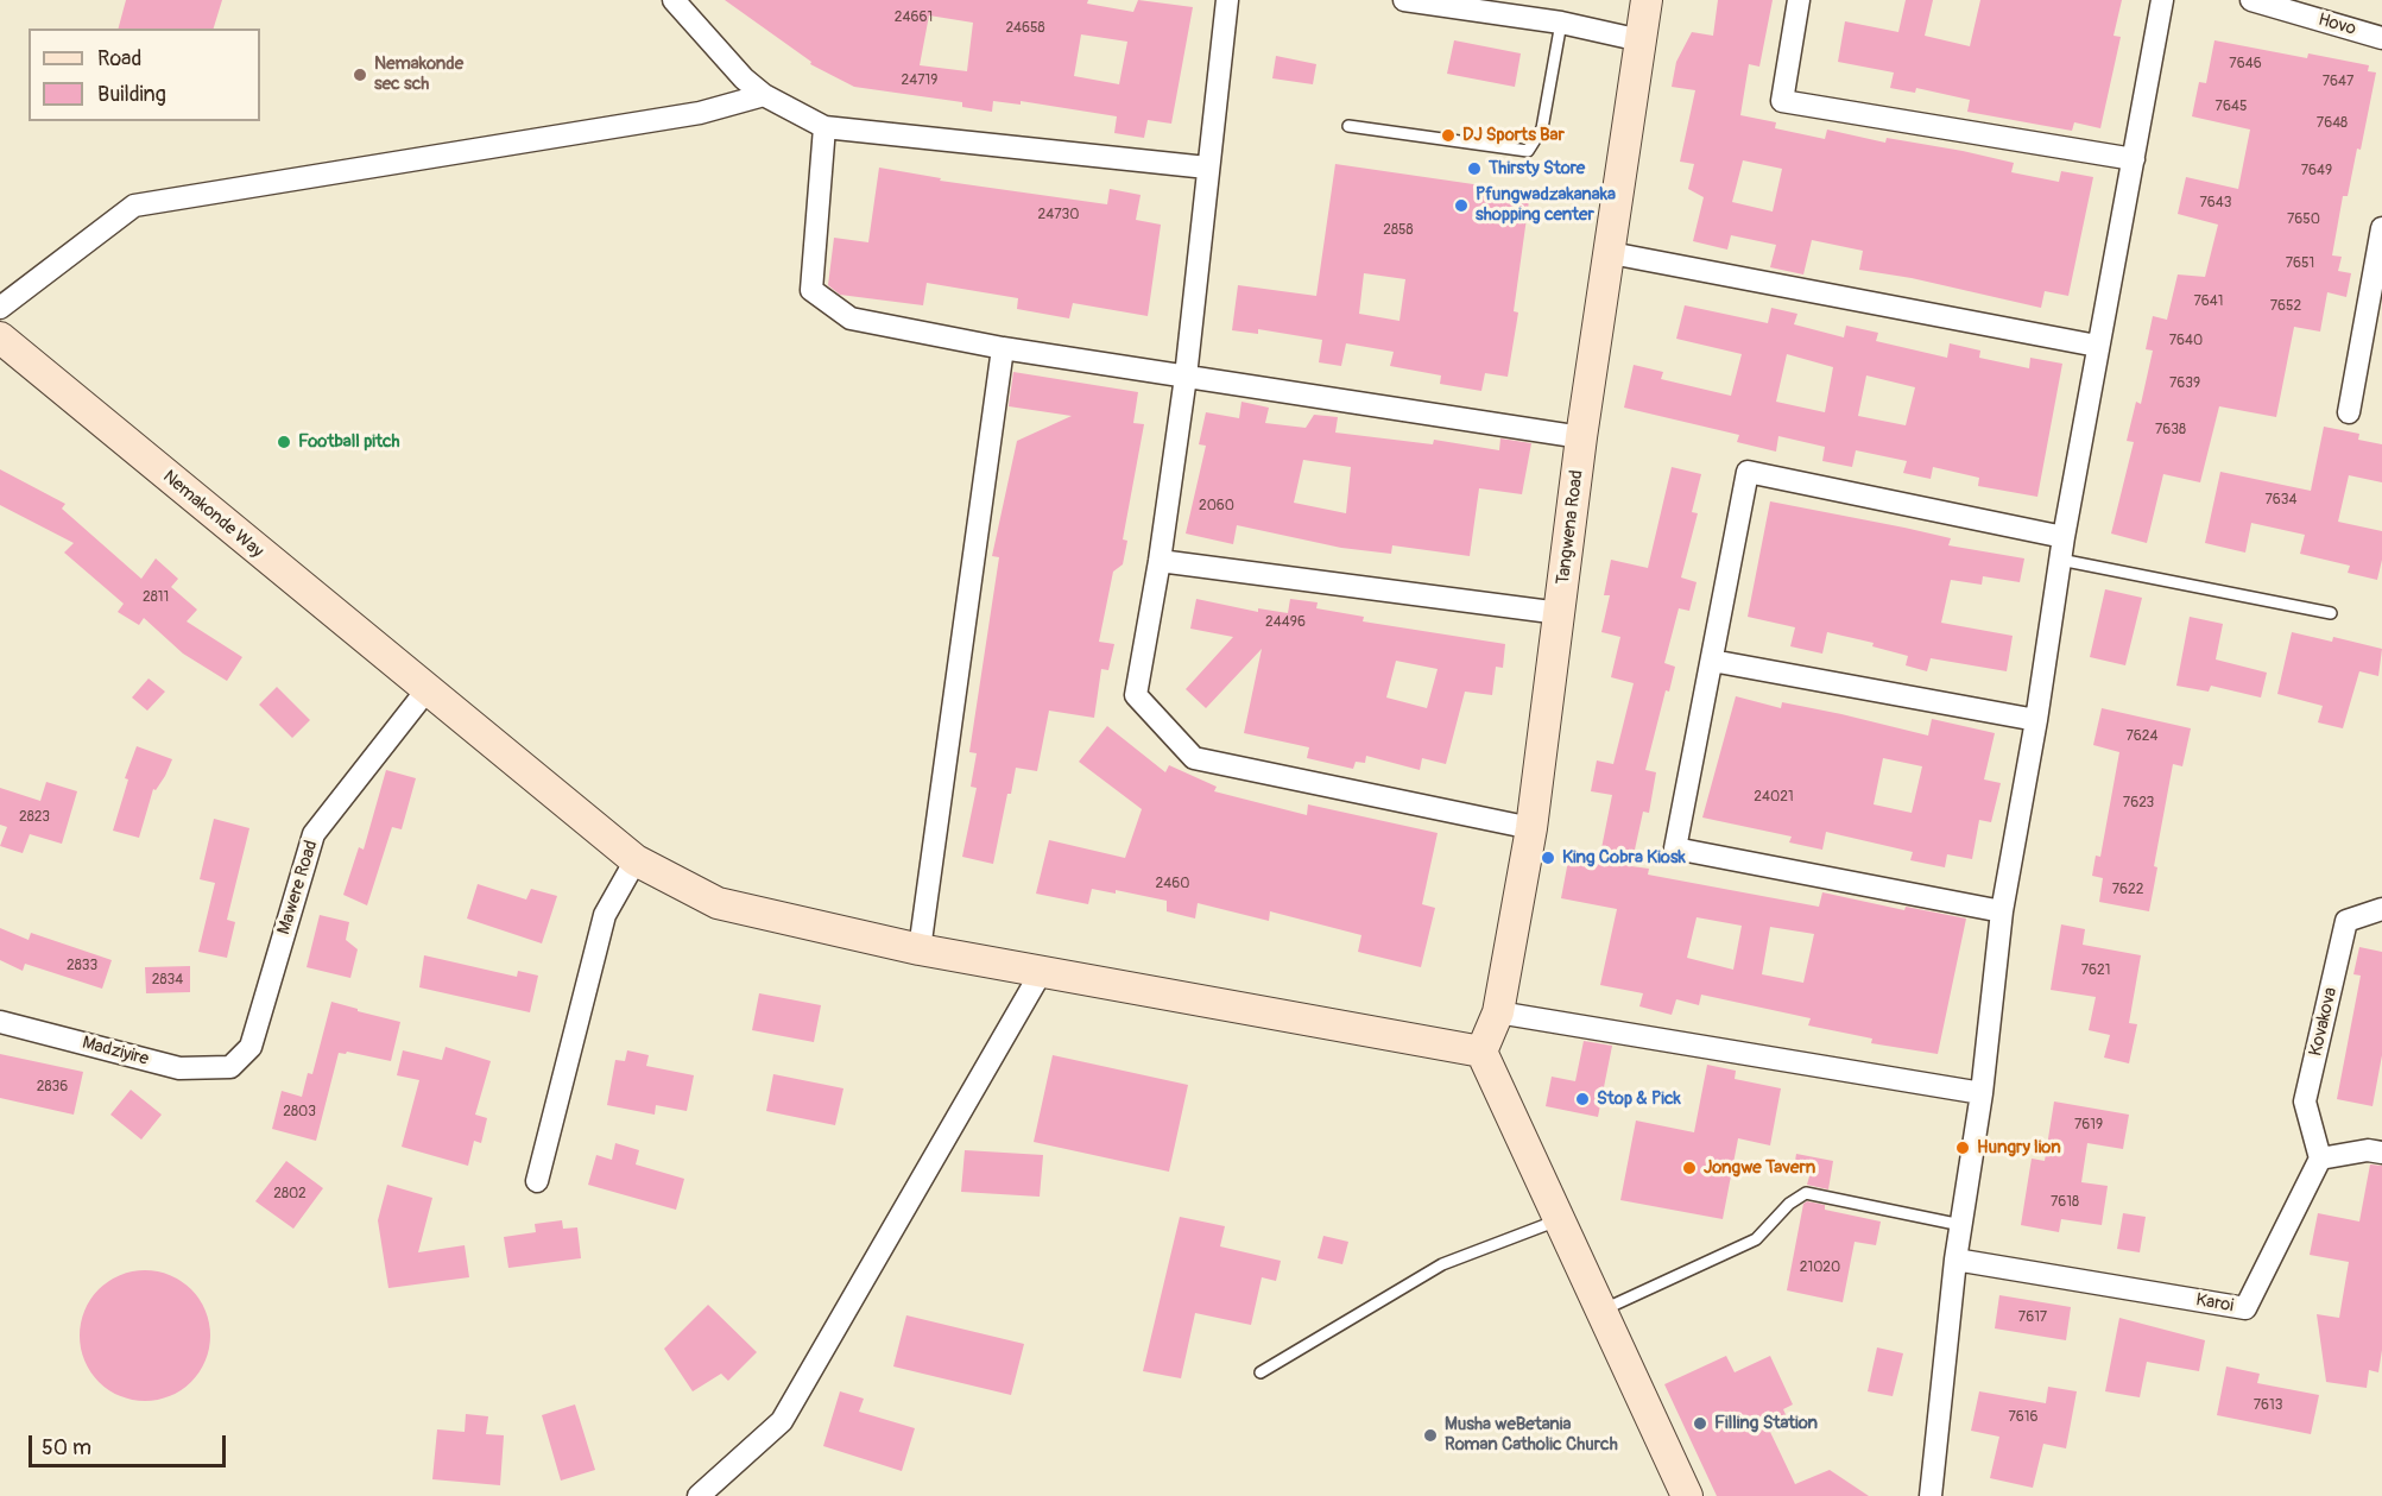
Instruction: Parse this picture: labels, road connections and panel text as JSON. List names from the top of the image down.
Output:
{
  "streets": {
    "street": [
      "Hovo",
      "Nemakonde Way",
      "Tangwena Road",
      "Mawere Road",
      "Kovakova",
      "Madziyire",
      "Karoi"
    ]
  },
  "crossings": [
    ["Nemakonde Way", "Tangwena Road"],
    ["Nemakonde Way", "Mawere Road"],
    ["Mawere Road", "Madziyire"],
    ["Kovakova", "Karoi"]
  ],
  "places": [
    "Nemakonde sec sch",
    "DJ Sports Bar",
    "Thirsty Store",
    "Pfungwadzakanaka shopping center",
    "Football pitch",
    "King Cobra Kiosk",
    "Stop & Pick",
    "Hungry lion",
    "Jongwe Tavern",
    "Filling Station",
    "Musha weBetania Roman Catholic Church"
  ],
  "house_numbers": [
    "24661",
    "24658",
    "7646",
    "24719",
    "7647",
    "7645",
    "7648",
    "7649",
    "7643",
    "24730",
    "7650",
    "2858",
    "7651",
    "7641",
    "7652",
    "7640",
    "7639",
    "7638",
    "7634",
    "2060",
    "2811",
    "24496",
    "7624",
    "24021",
    "7623",
    "2823",
    "2460",
    "7622",
    "2833",
    "7621",
    "2834",
    "2836",
    "2803",
    "7619",
    "2802",
    "7618",
    "21020",
    "7617",
    "7613",
    "7616"
  ],
  "legend": ["Road", "Building"],
  "scale_bar": "50 m"
}
